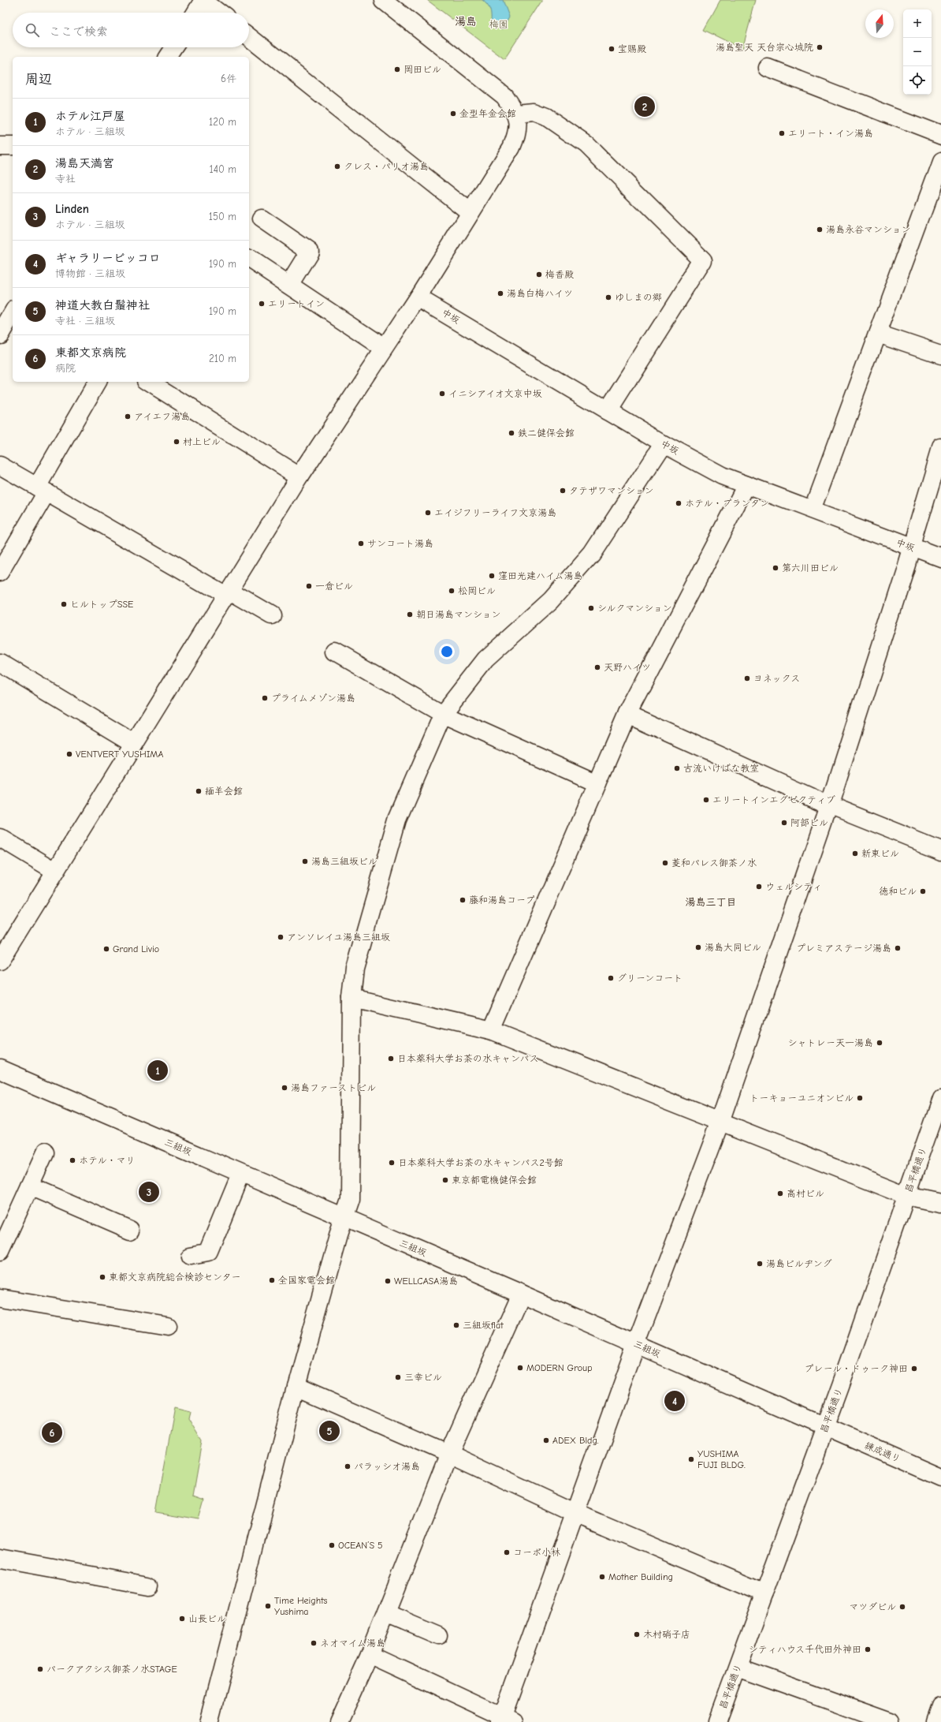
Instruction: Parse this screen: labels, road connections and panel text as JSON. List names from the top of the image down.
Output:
{
  "streets": {
    "street": [
      "中坂",
      "三組坂",
      "昌平橋通り",
      "練成通り"
    ]
  },
  "crossings": [
    ["三組坂", "昌平橋通り"],
    ["三組坂", "練成通り"],
    ["昌平橋通り", "練成通り"]
  ],
  "districts": ["湯島", "湯島三丁目"],
  "parks": ["梅園"],
  "places": [
    "湯島聖天 天台宗心城院",
    "宝賜殿",
    "岡田ビル",
    "金型年金会館",
    "エリート・イン湯島",
    "クレス・パリオ湯島",
    "湯島永谷マンション",
    "梅香殿",
    "湯島白梅ハイツ",
    "ゆしまの郷",
    "エリートイン",
    "イニシアイオ文京中坂",
    "アイエフ湯島",
    "鉄二健保会館",
    "村上ビル",
    "タテザワマンション",
    "ホテル・プランタン",
    "エイジフリーライフ文京湯島",
    "サンコート湯島",
    "第六川田ビル",
    "窪田光建ハイム湯島",
    "一倉ビル",
    "松岡ビル",
    "ヒルトップSSE",
    "シルクマンション",
    "朝日湯島マンション",
    "天野ハイツ",
    "ヨネックス",
    "プライムメゾン湯島",
    "VENTVERT YUSHIMA",
    "古流いけばな教室",
    "緬羊会館",
    "エリートインエグゼクティブ",
    "阿部ビル",
    "新東ビル",
    "湯島三組坂ビル",
    "菱和パレス御茶ノ水",
    "ウェルシティ",
    "徳和ビル",
    "藤和湯島コープ",
    "アンソレイユ湯島三組坂",
    "湯島大同ビル",
    "プレミアステージ湯島",
    "Grand Livio",
    "グリーンコート",
    "シャトレー天一湯島",
    "日本薬科大学お茶の水キャンパス",
    "湯島ファーストビル",
    "トーキョーユニオンビル",
    "ホテル・マリ",
    "日本薬科大学お茶の水キャンパス2号館",
    "東京都電機健保会館",
    "高村ビル",
    "湯島ビルヂング",
    "東都文京病院総合検診センター",
    "全国家電会館",
    "WELLCASA湯島",
    "三組坂flat",
    "MODERN Group",
    "プレール・ドゥーク神田",
    "三幸ビル",
    "ADEX Bldg.",
    "YUSHIMA FUJI BLDG.",
    "パラッシオ湯島",
    "OCEAN’S 5",
    "コーポ小林",
    "Mother Building",
    "Time Heights Yushima",
    "マツダビル",
    "山長ビル",
    "木村硝子店",
    "ネオマイム湯島",
    "シティハウス千代田外神田",
    "パークアクシス御茶ノ水STAGE"
  ],
  "north": "top",
  "page": {
    "map_buttons": ["+", "−"],
    "search": "ここで検索",
    "heading": ["周辺", "6件"],
    "pins": [
      "2",
      "1",
      "3",
      "4",
      "5",
      "6"
    ],
    "list": [
      {
        "mark": "1",
        "name": "ホテル江戸屋",
        "note": "ホテル · 三組坂",
        "value": "120 m"
      },
      {
        "mark": "2",
        "name": "湯島天満宮",
        "note": "寺社",
        "value": "140 m"
      },
      {
        "mark": "3",
        "name": "Linden",
        "note": "ホテル · 三組坂",
        "value": "150 m"
      },
      {
        "mark": "4",
        "name": "ギャラリーピッコロ",
        "note": "博物館 · 三組坂",
        "value": "190 m"
      },
      {
        "mark": "5",
        "name": "神道大教白鬚神社",
        "note": "寺社 · 三組坂",
        "value": "190 m"
      },
      {
        "mark": "6",
        "name": "東都文京病院",
        "note": "病院",
        "value": "210 m"
      }
    ]
  }
}
